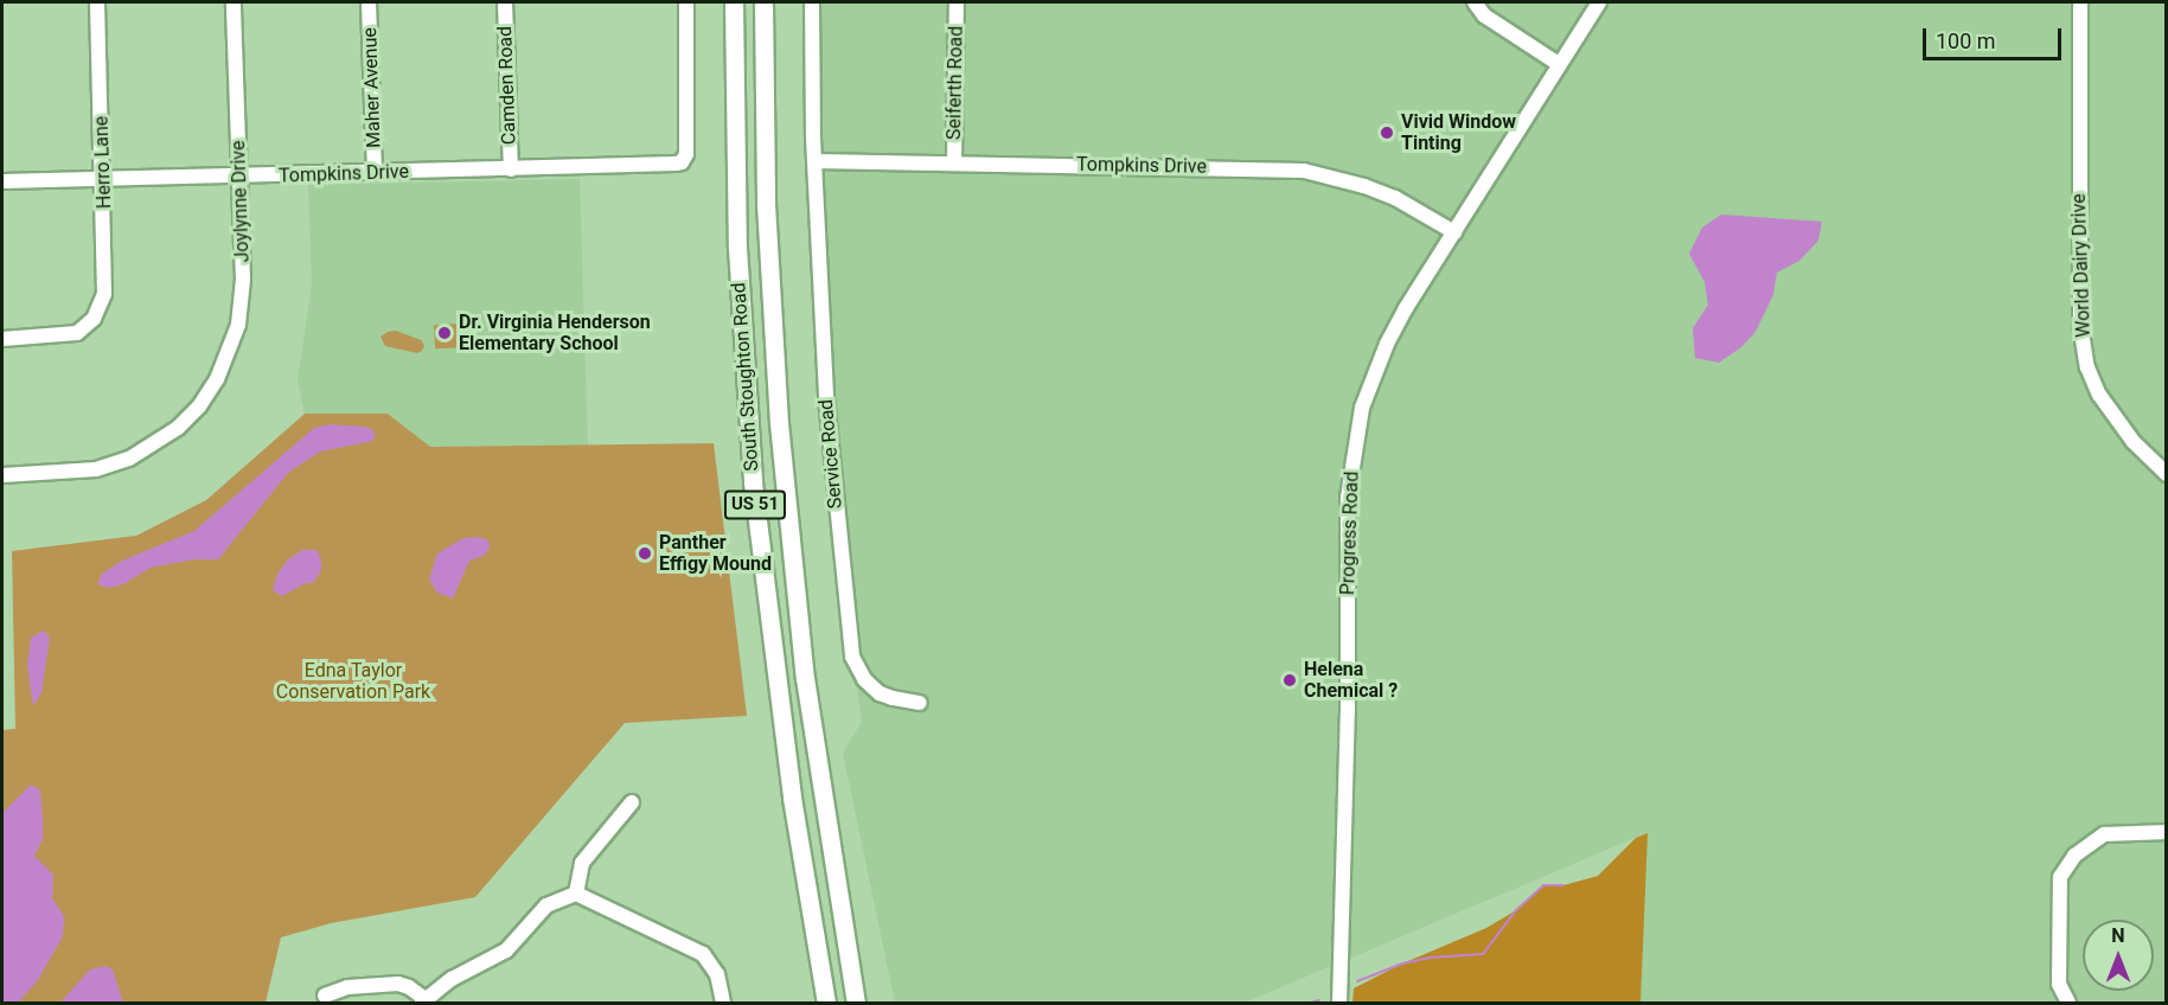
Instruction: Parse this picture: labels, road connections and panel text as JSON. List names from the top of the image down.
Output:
{
  "streets": {
    "main road": ["South Stoughton Road", "US 51"],
    "street": [
      "Seiferth Road",
      "Camden Road",
      "Maher Avenue",
      "Herro Lane",
      "Tompkins Drive",
      "Joylynne Drive",
      "World Dairy Drive",
      "Service Road",
      "Progress Road"
    ]
  },
  "crossings": [
    ["Seiferth Road", "Tompkins Drive"],
    ["Camden Road", "Tompkins Drive"],
    ["Maher Avenue", "Tompkins Drive"],
    ["Herro Lane", "Tompkins Drive"],
    ["Tompkins Drive", "Joylynne Drive"],
    ["Tompkins Drive", "Service Road"],
    ["Tompkins Drive", "Progress Road"]
  ],
  "parks": ["Edna Taylor Conservation Park"],
  "places": [
    "Vivid Window Tinting",
    "Dr. Virginia Henderson Elementary School",
    "Panther Effigy Mound",
    "Helena Chemical ?"
  ],
  "scale_bar": "100 m",
  "north": "top"
}
